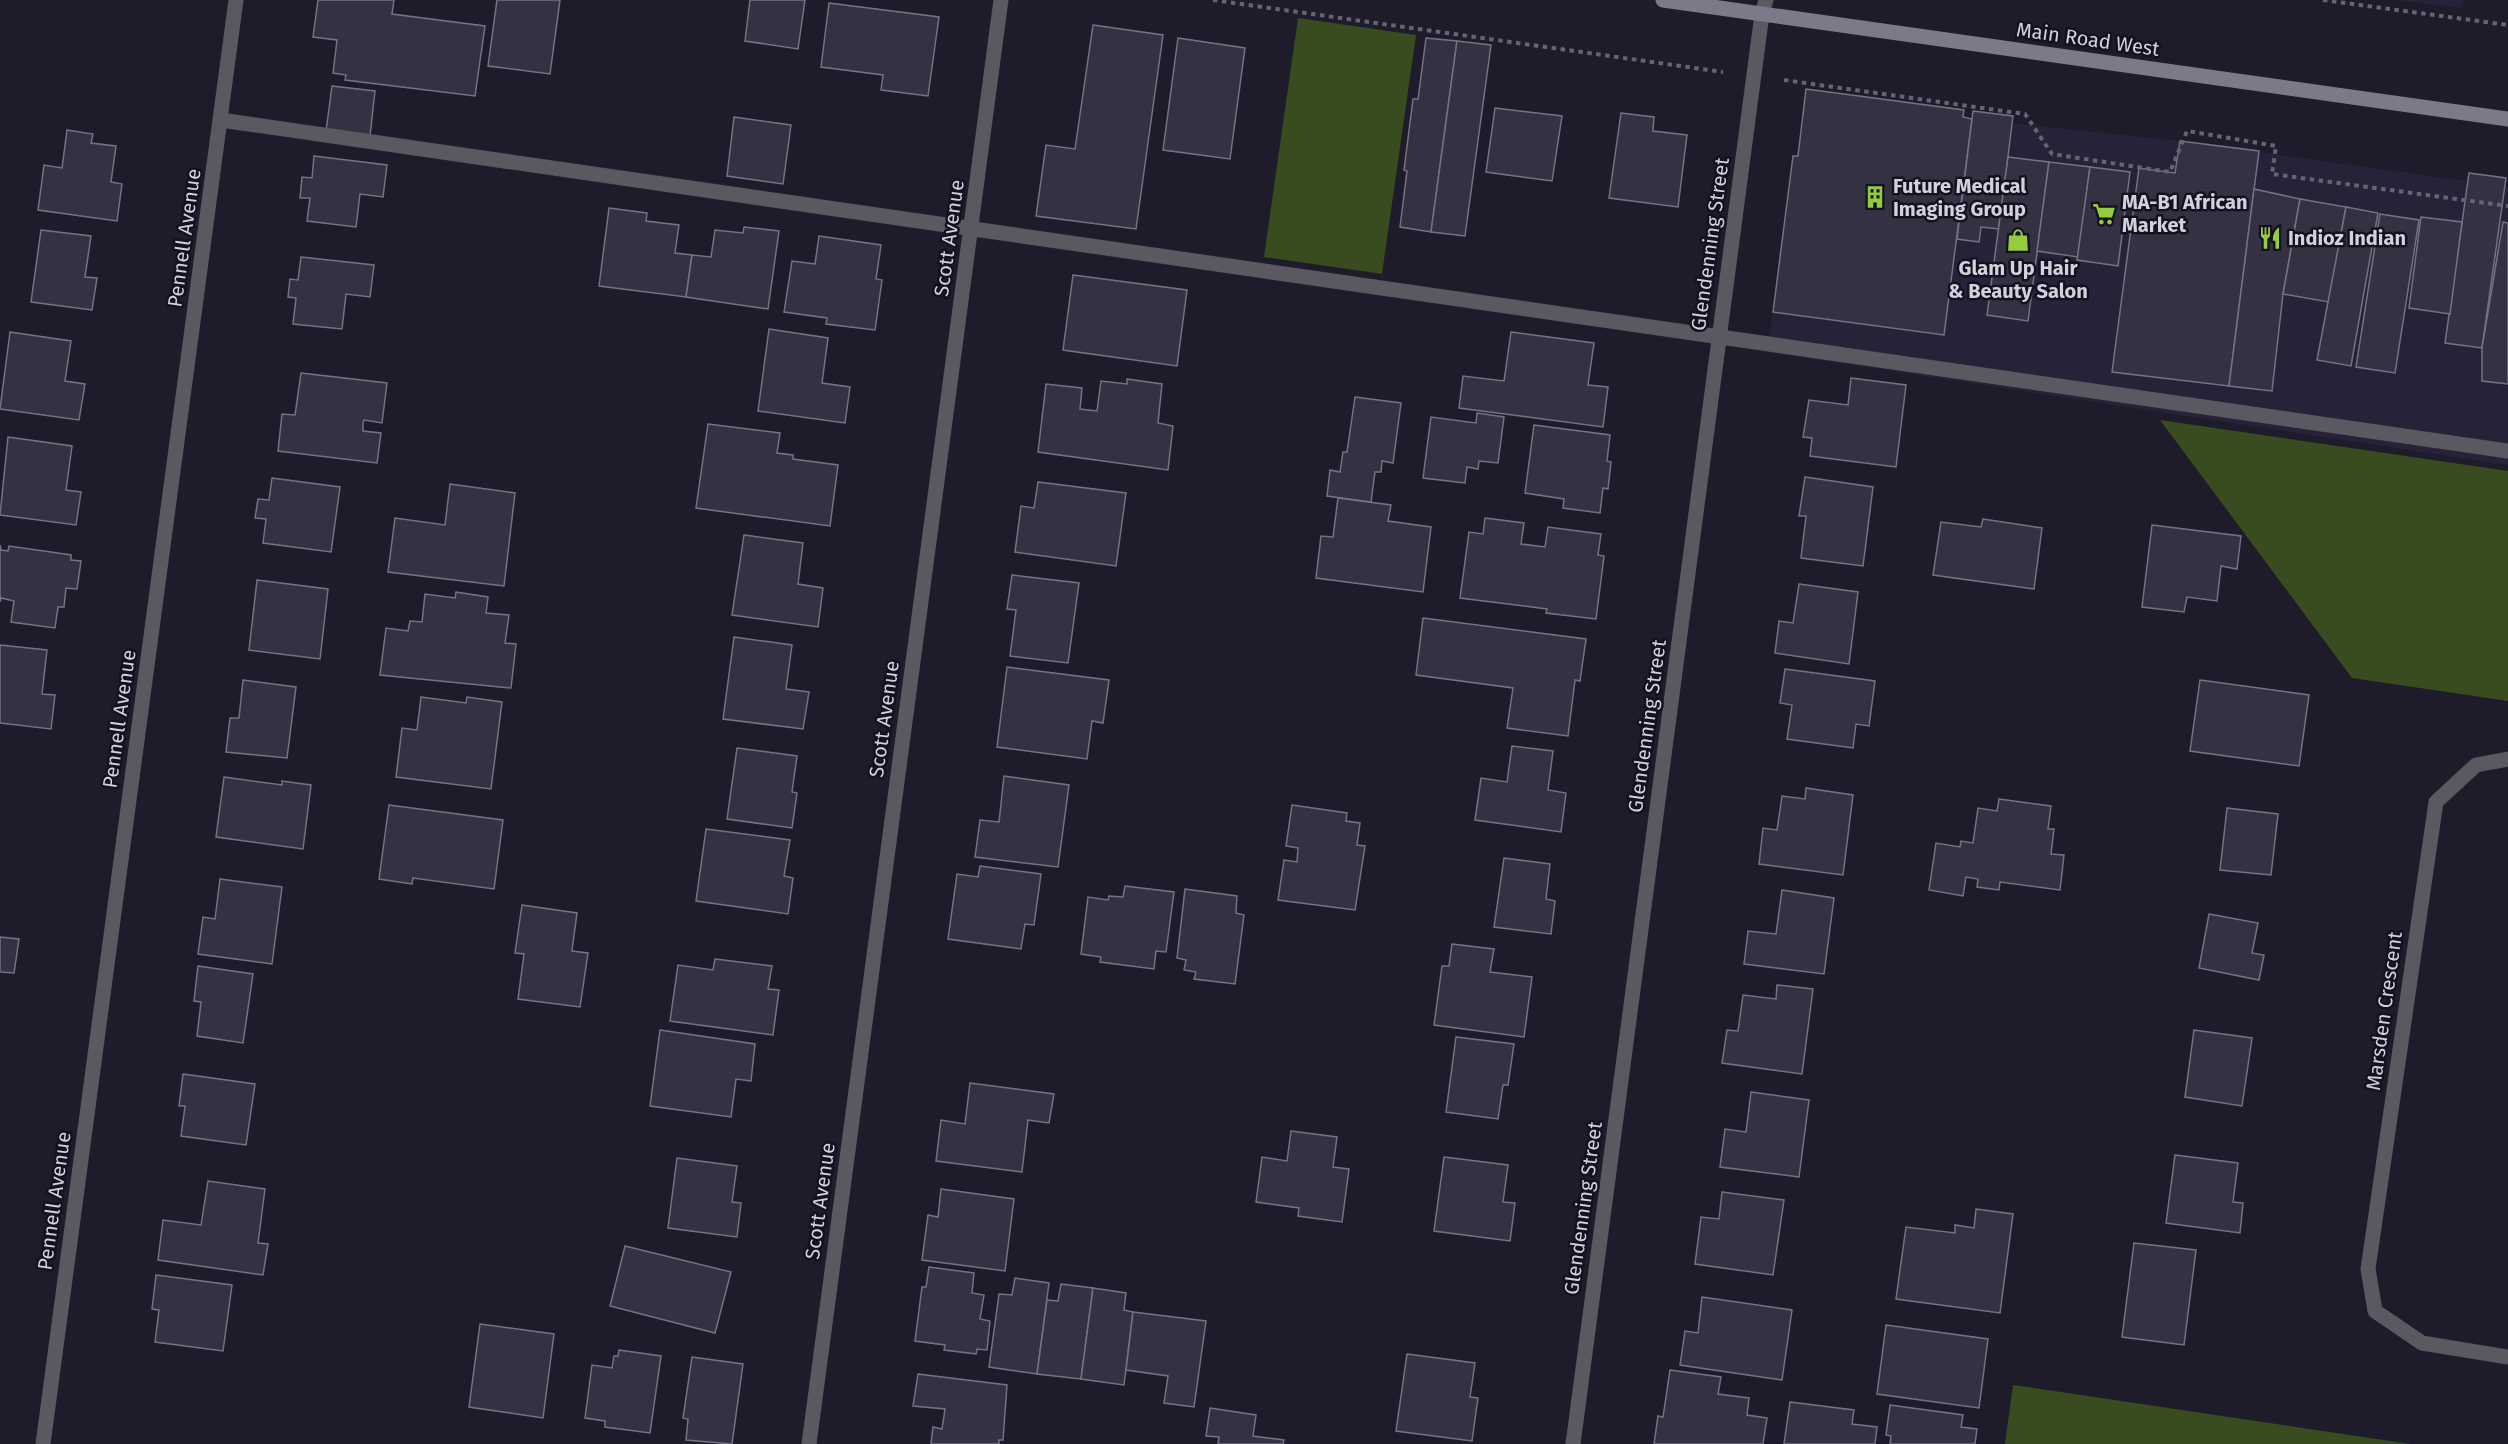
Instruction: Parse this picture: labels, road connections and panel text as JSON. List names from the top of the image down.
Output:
{
  "streets": {
    "main road": ["Main Road West"],
    "street": [
      "Pennell Avenue",
      "Scott Avenue",
      "Glendenning Street",
      "Marsden Crescent"
    ]
  },
  "crossings": [
    ["Main Road West", "Glendenning Street"]
  ],
  "places": {
    "building": ["Future Medical Imaging Group"],
    "supermarket": ["MA-B1 African Market"],
    "restaurant": ["Indioz Indian"],
    "shop": ["Glam Up Hair & Beauty Salon"]
  }
}
